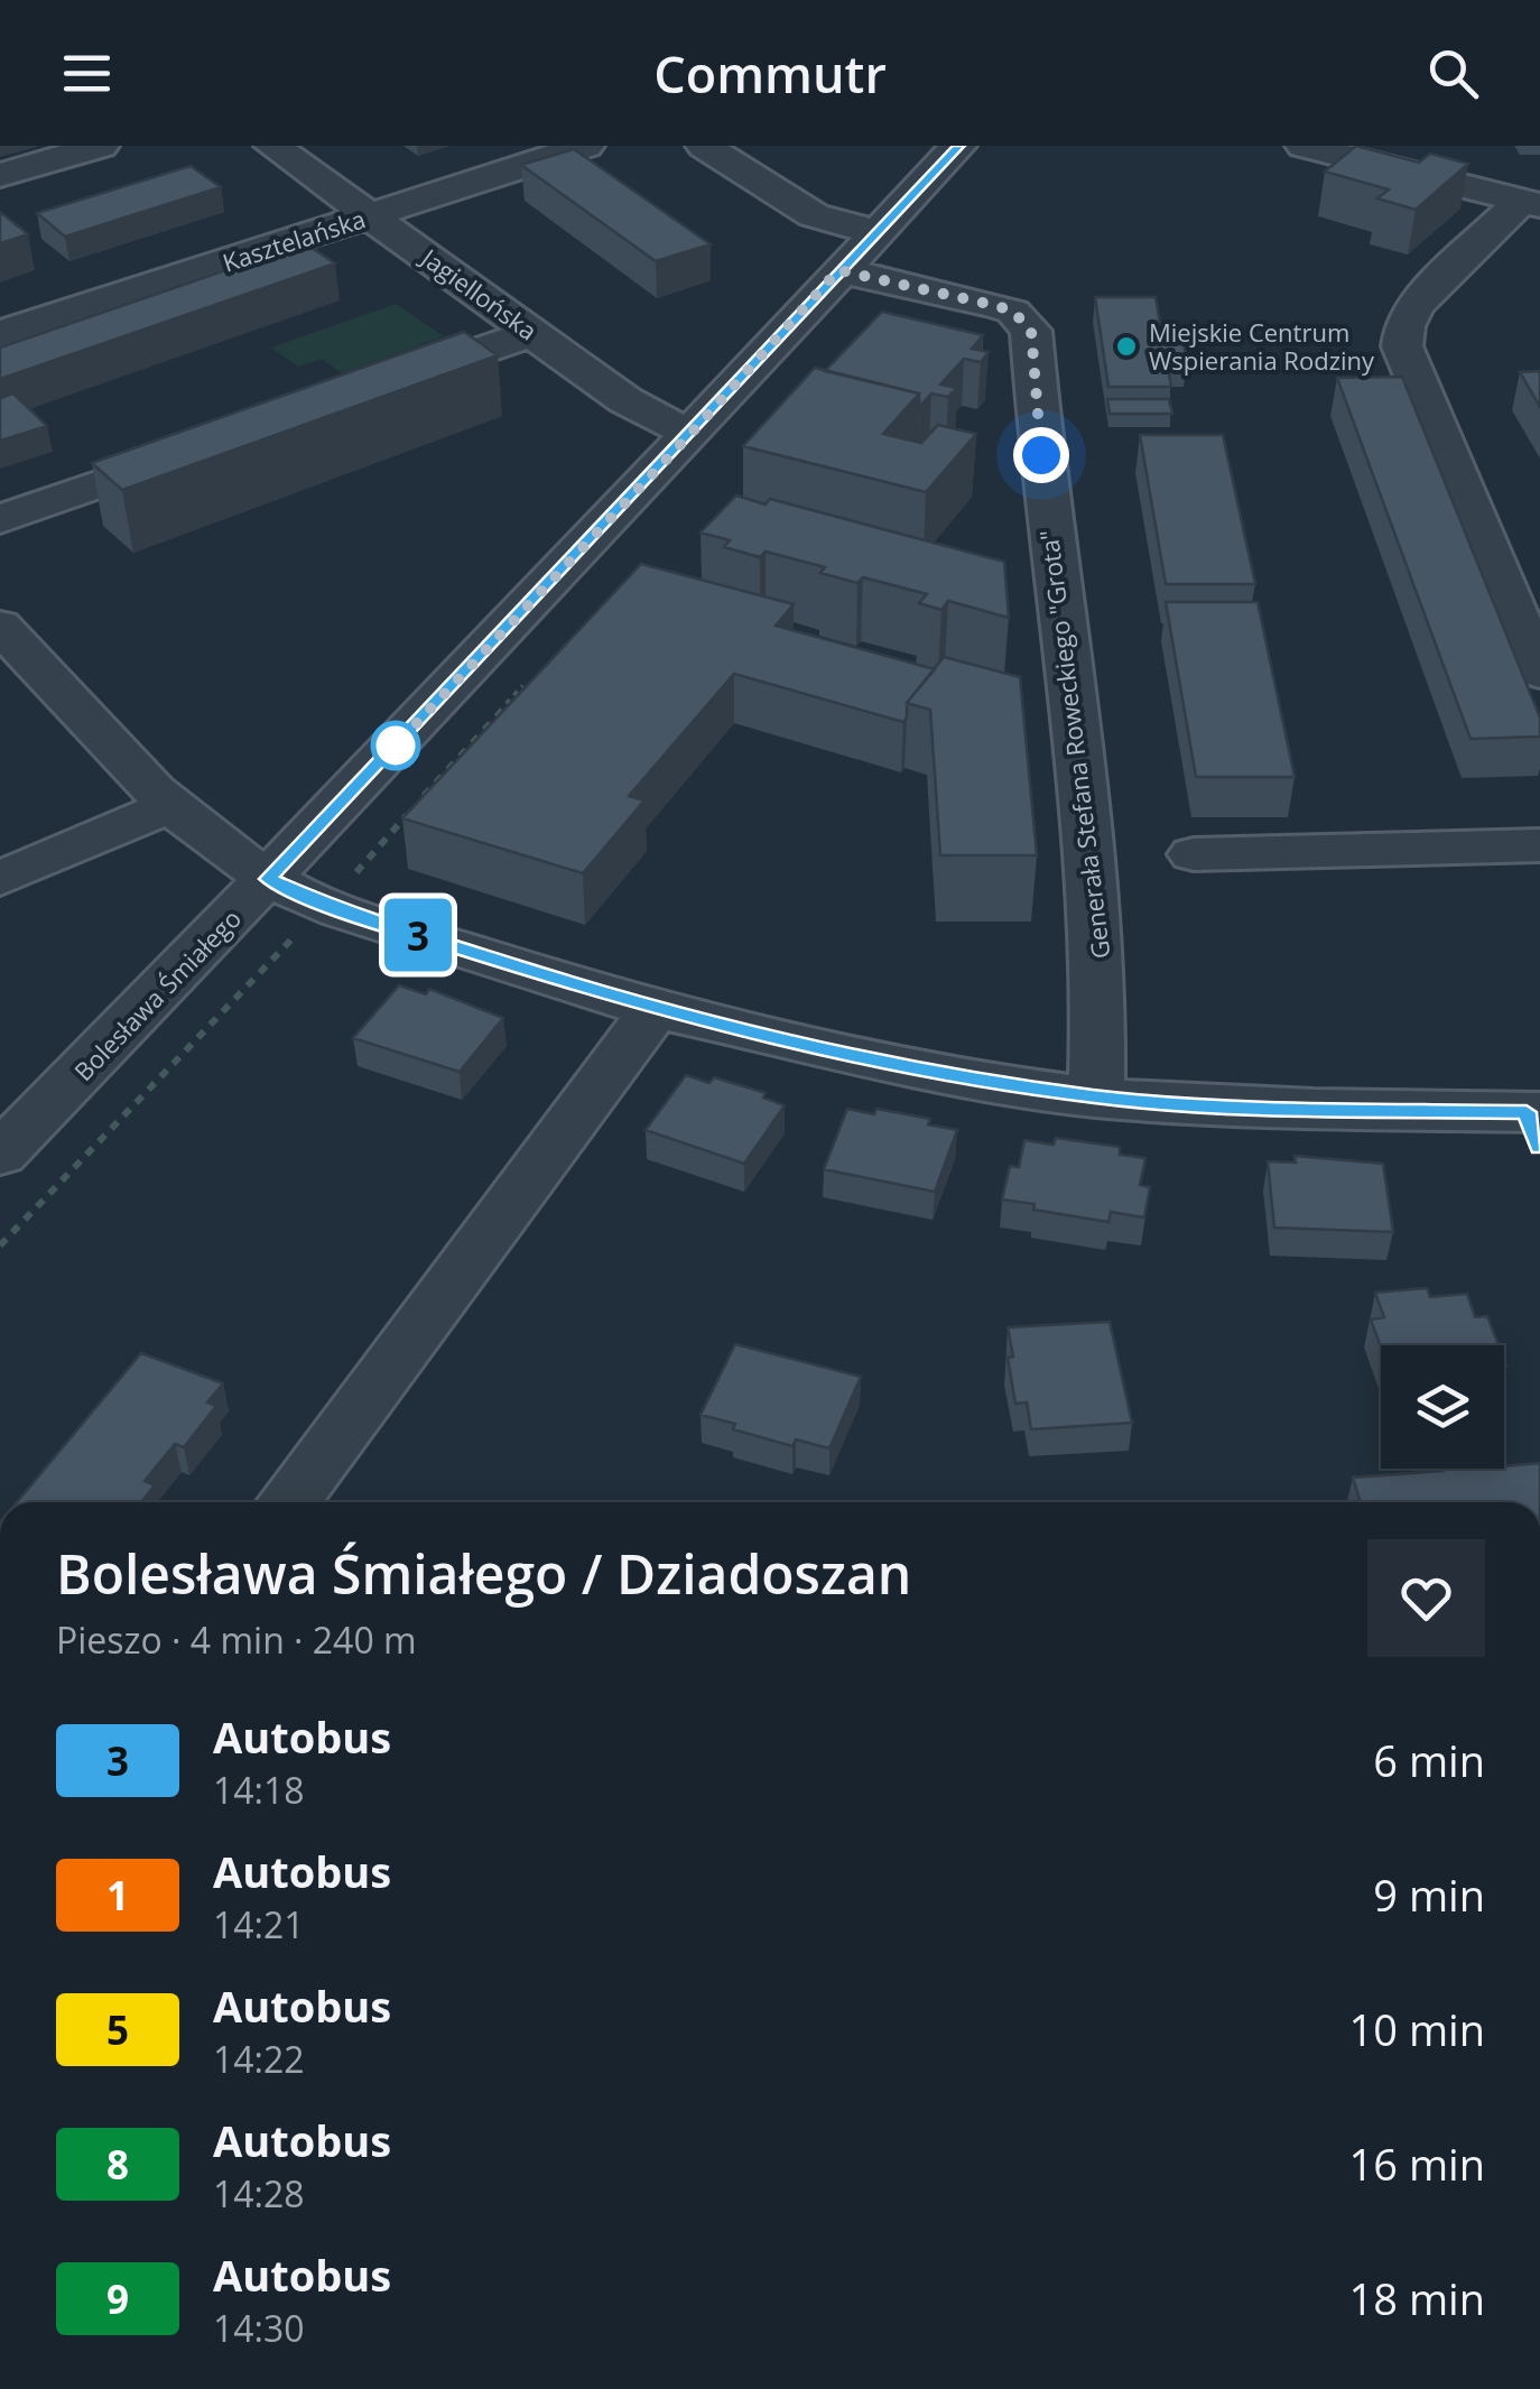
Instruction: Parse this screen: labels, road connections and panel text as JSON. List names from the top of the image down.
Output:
{
  "streets": {
    "street": [
      "Kasztelańska",
      "Jagiellońska",
      "Generała Stefana Roweckiego \"Grota\"",
      "Bolesława Śmiałego"
    ]
  },
  "crossings": [
    ["Kasztelańska", "Jagiellońska"],
    ["Jagiellońska", "Bolesława Śmiałego"],
    ["Generała Stefana Roweckiego \"Grota\"", "Bolesława Śmiałego"]
  ],
  "places": ["Miejskie Centrum Wspierania Rodziny"],
  "lines": ["bus line 3"],
  "page": {
    "header": "Commutr",
    "on_map": "3",
    "heading": ["Bolesława Śmiałego / Dziadoszan", "Pieszo · 4 min · 240 m"],
    "list": [
      {
        "mark": "3",
        "name": "Autobus",
        "note": "14:18",
        "value": "6 min"
      },
      {
        "mark": "1",
        "name": "Autobus",
        "note": "14:21",
        "value": "9 min"
      },
      {
        "mark": "5",
        "name": "Autobus",
        "note": "14:22",
        "value": "10 min"
      },
      {
        "mark": "8",
        "name": "Autobus",
        "note": "14:28",
        "value": "16 min"
      },
      {
        "mark": "9",
        "name": "Autobus",
        "note": "14:30",
        "value": "18 min"
      }
    ]
  }
}
